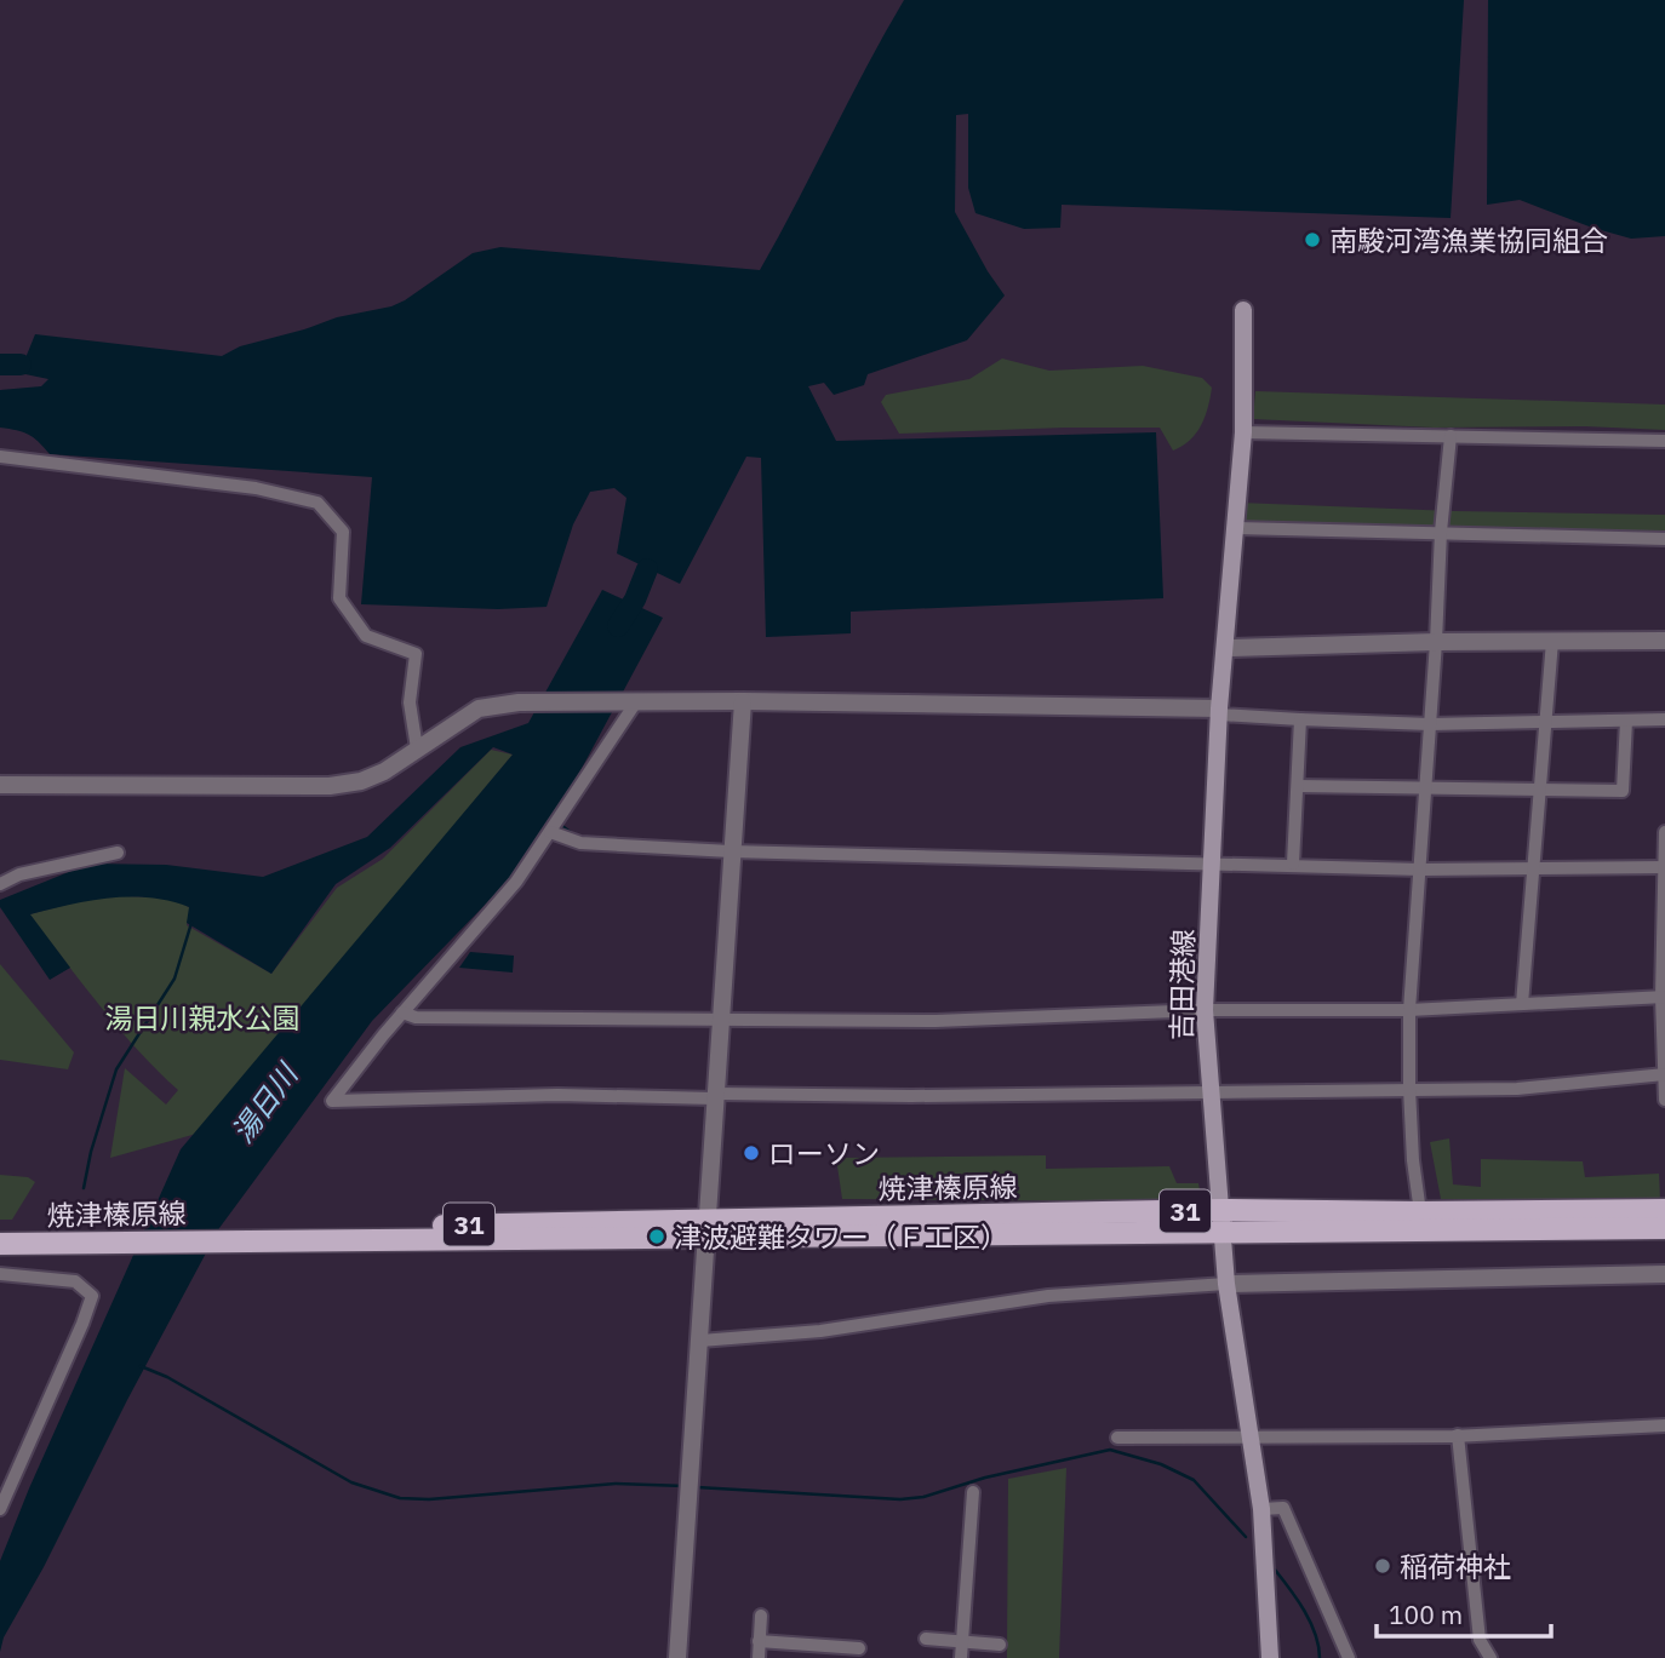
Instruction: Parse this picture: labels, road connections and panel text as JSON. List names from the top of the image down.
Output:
{
  "streets": {
    "main road": ["吉田港線", "焼津榛原線", "31"]
  },
  "crossings": [
    ["吉田港線", "焼津榛原線"]
  ],
  "water": ["湯日川"],
  "parks": ["湯日川親水公園"],
  "places": [
    "南駿河湾漁業協同組合",
    "ローソン",
    "津波避難タワー（Ｆ工区）",
    "稲荷神社"
  ],
  "scale_bar": "100 m"
}
